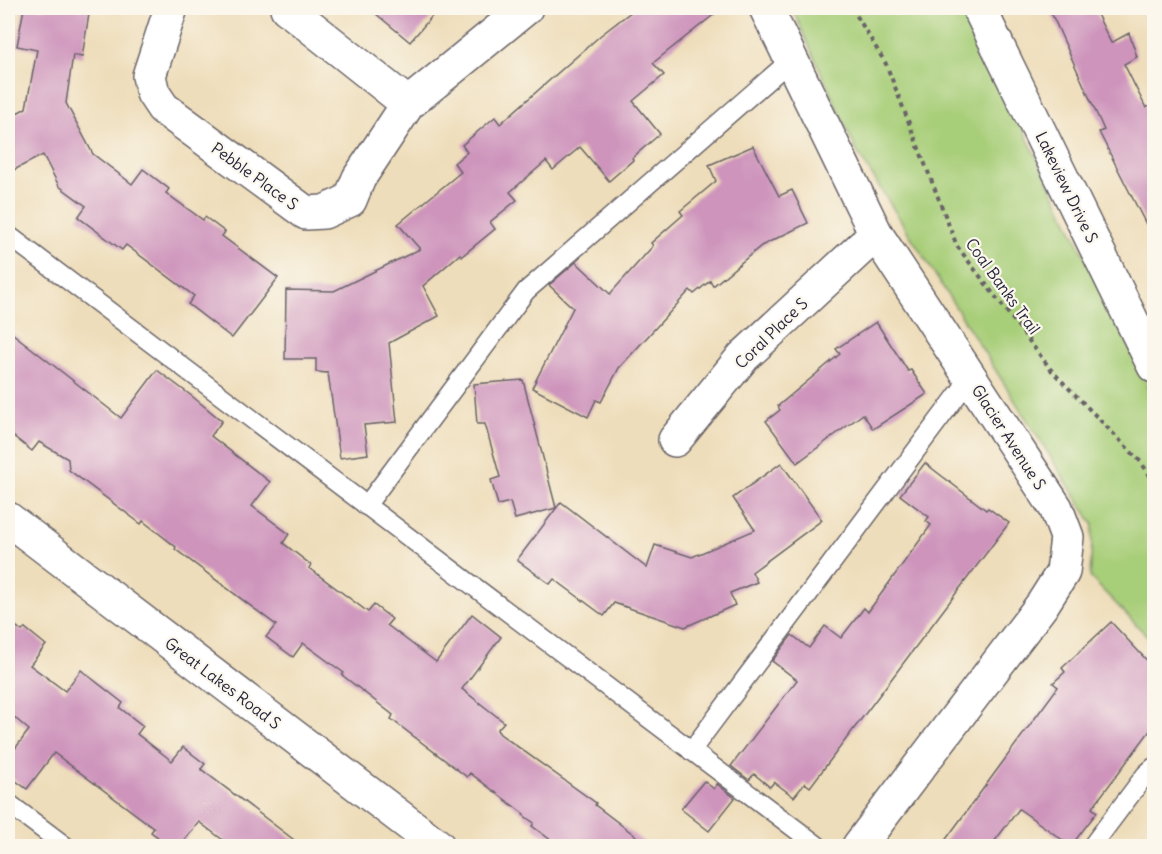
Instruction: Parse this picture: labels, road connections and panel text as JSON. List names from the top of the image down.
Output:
{
  "streets": {
    "street": [
      "Pebble Place S",
      "Lakeview Drive S",
      "Coral Place S",
      "Glacier Avenue S",
      "Great Lakes Road S"
    ],
    "path": ["Coal Banks Trail"]
  },
  "crossings": [
    ["Coral Place S", "Glacier Avenue S"]
  ]
}
